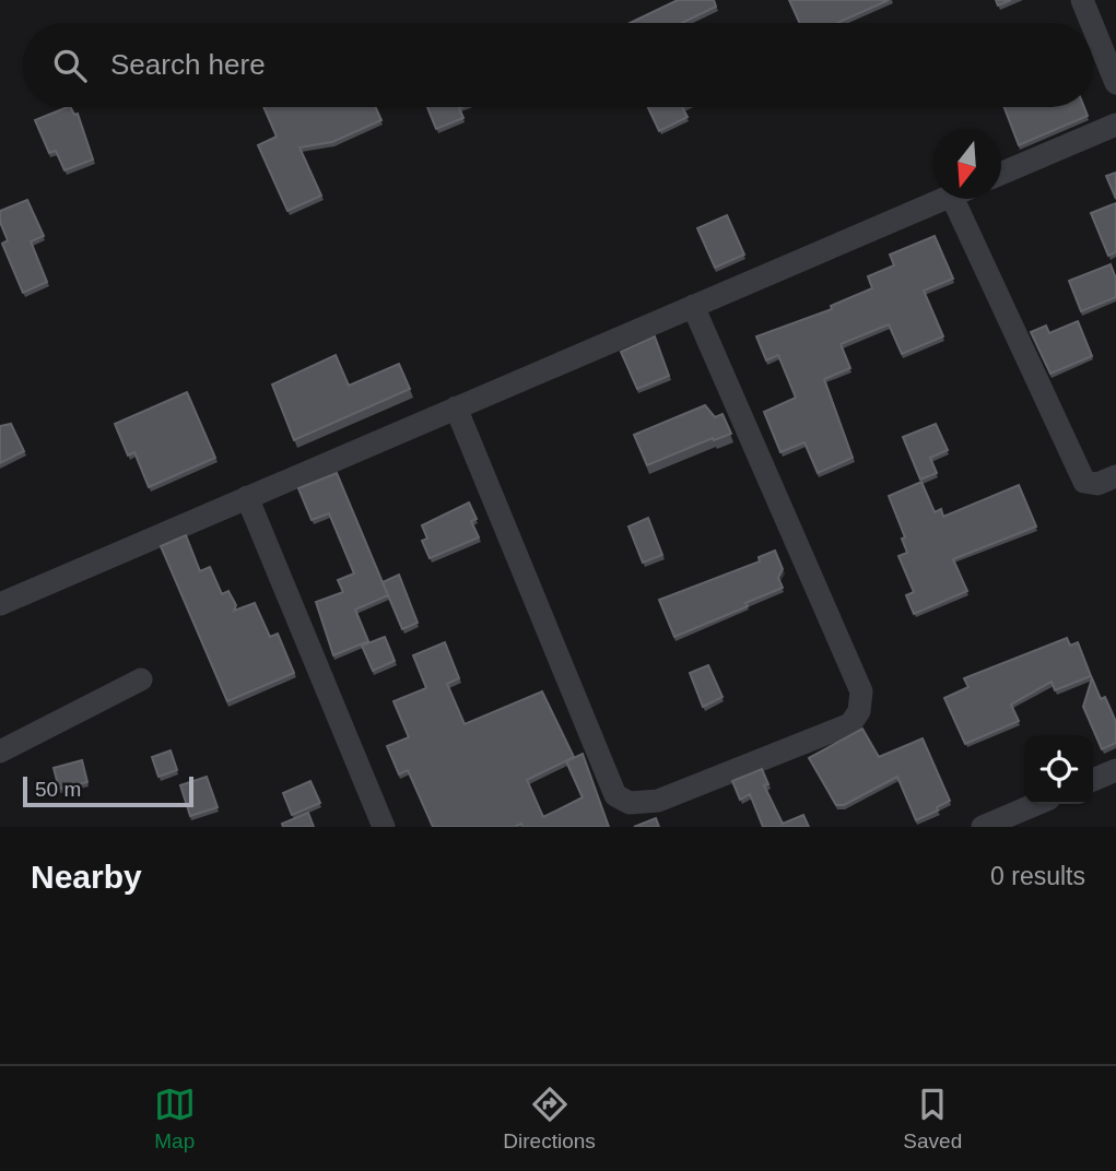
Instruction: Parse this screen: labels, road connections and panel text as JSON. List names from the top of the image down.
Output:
{
  "scale_bar": "50 m",
  "north": "bottom",
  "page": {
    "search": "Search here",
    "scale": "50 m",
    "heading": ["Nearby", "0 results"],
    "nav": ["Map", "Directions", "Saved"]
  }
}
